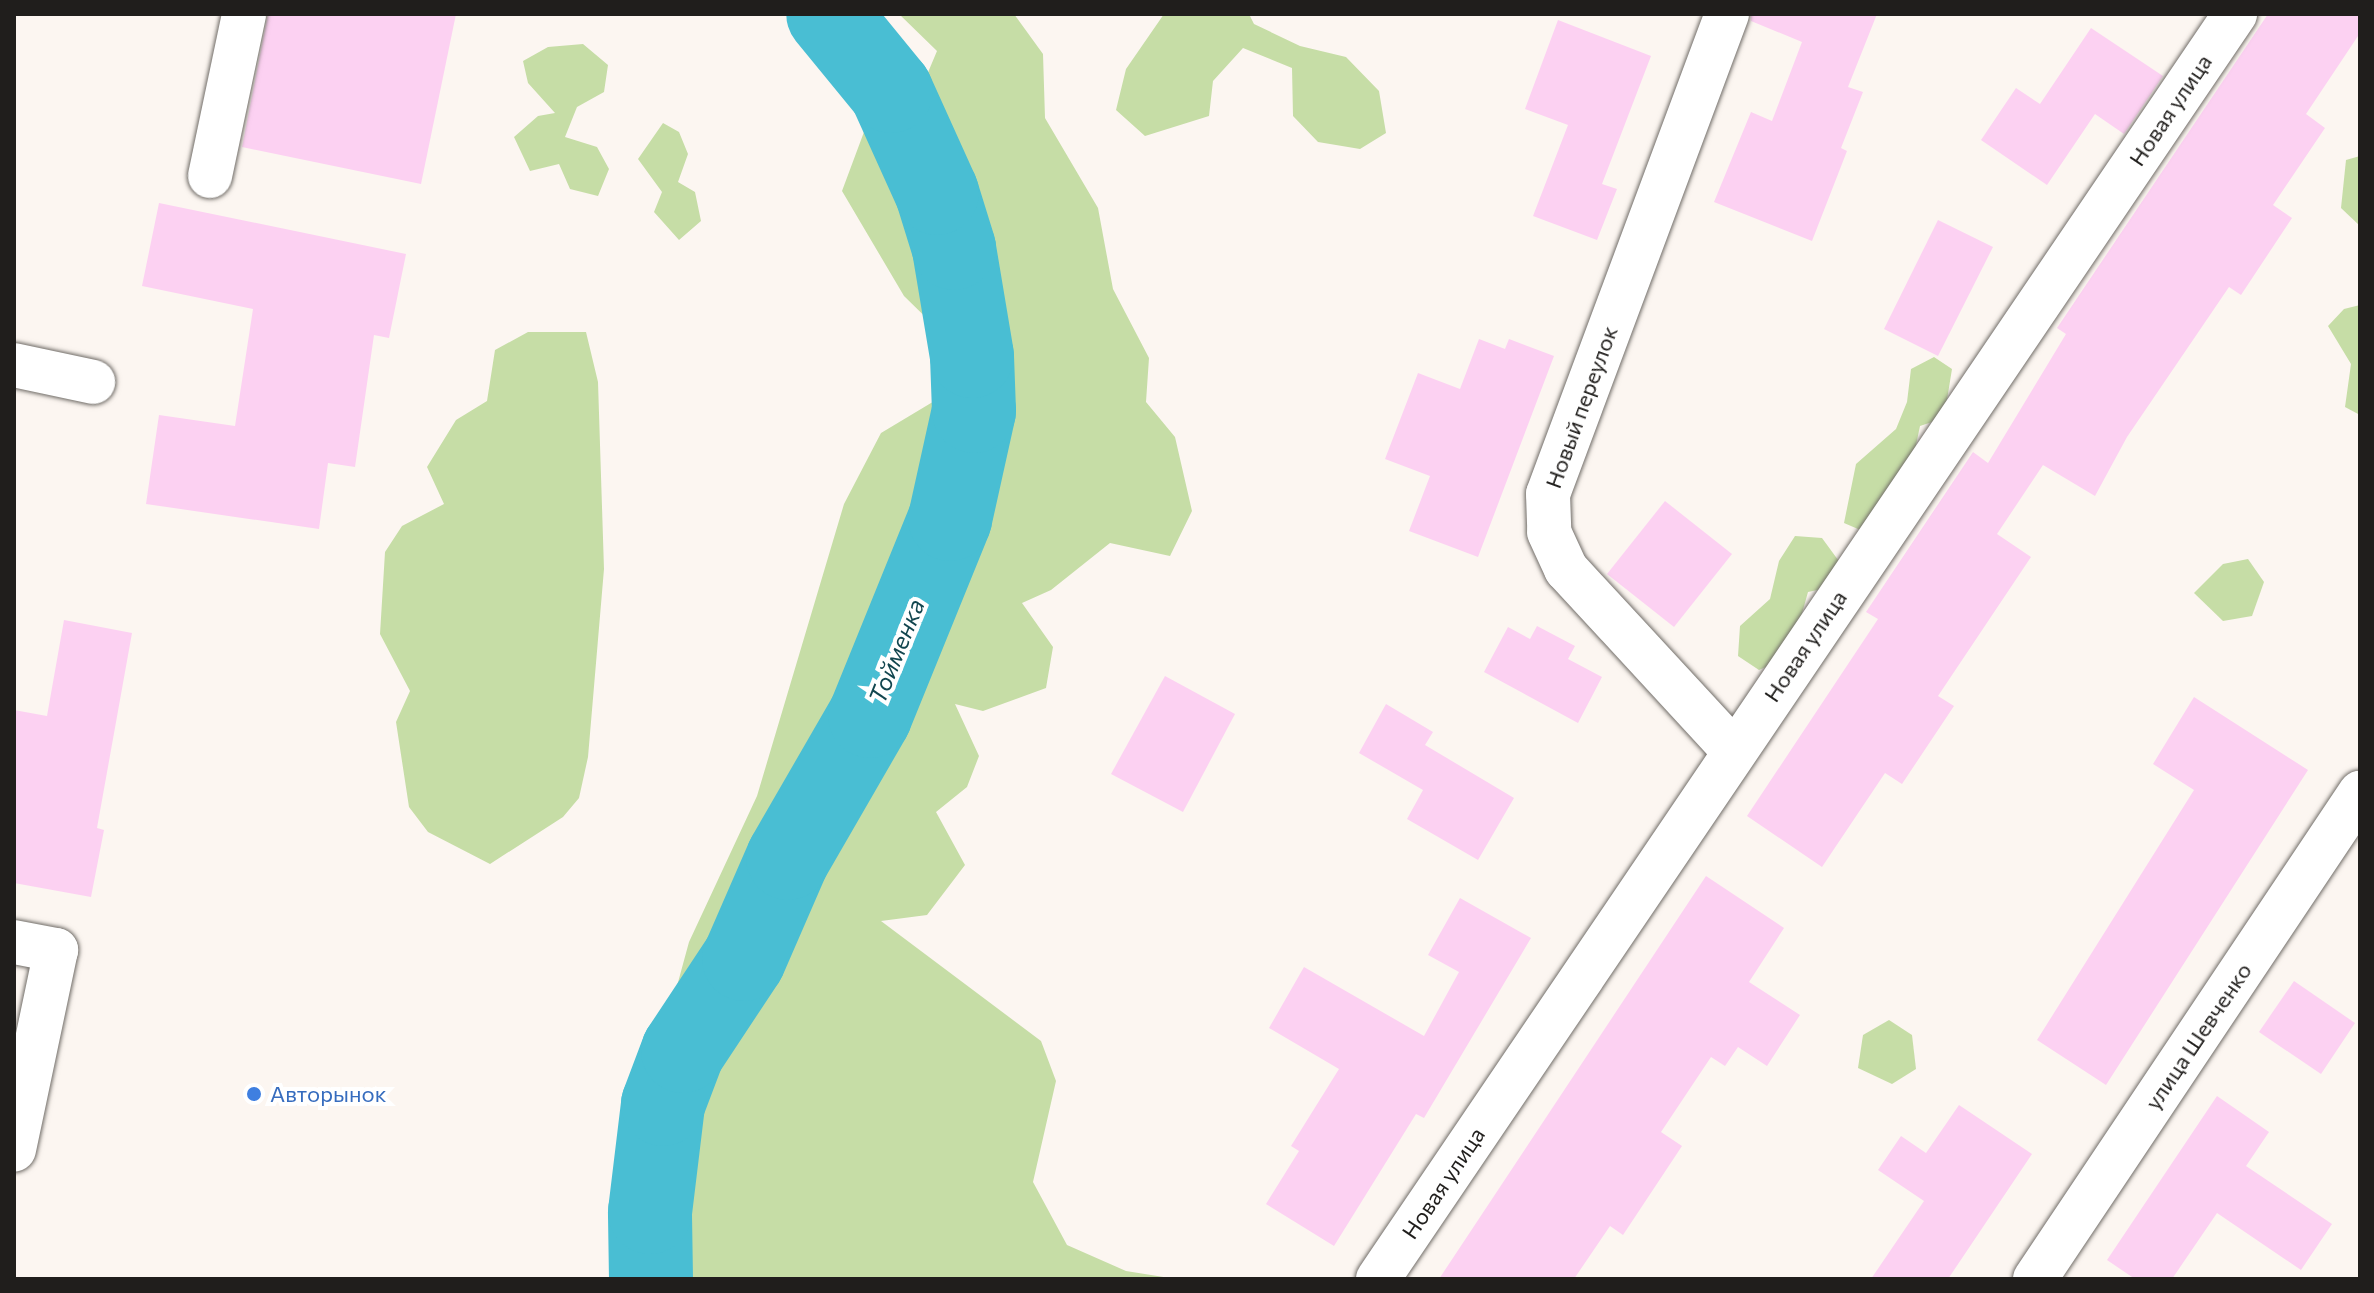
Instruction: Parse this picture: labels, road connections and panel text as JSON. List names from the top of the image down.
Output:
{
  "streets": {
    "street": ["Новая улица", "Новый переулок", "улица Шевченко"]
  },
  "crossings": [
    ["Новая улица", "Новый переулок"]
  ],
  "water": ["Тойменка"],
  "places": ["Авторынок"]
}
